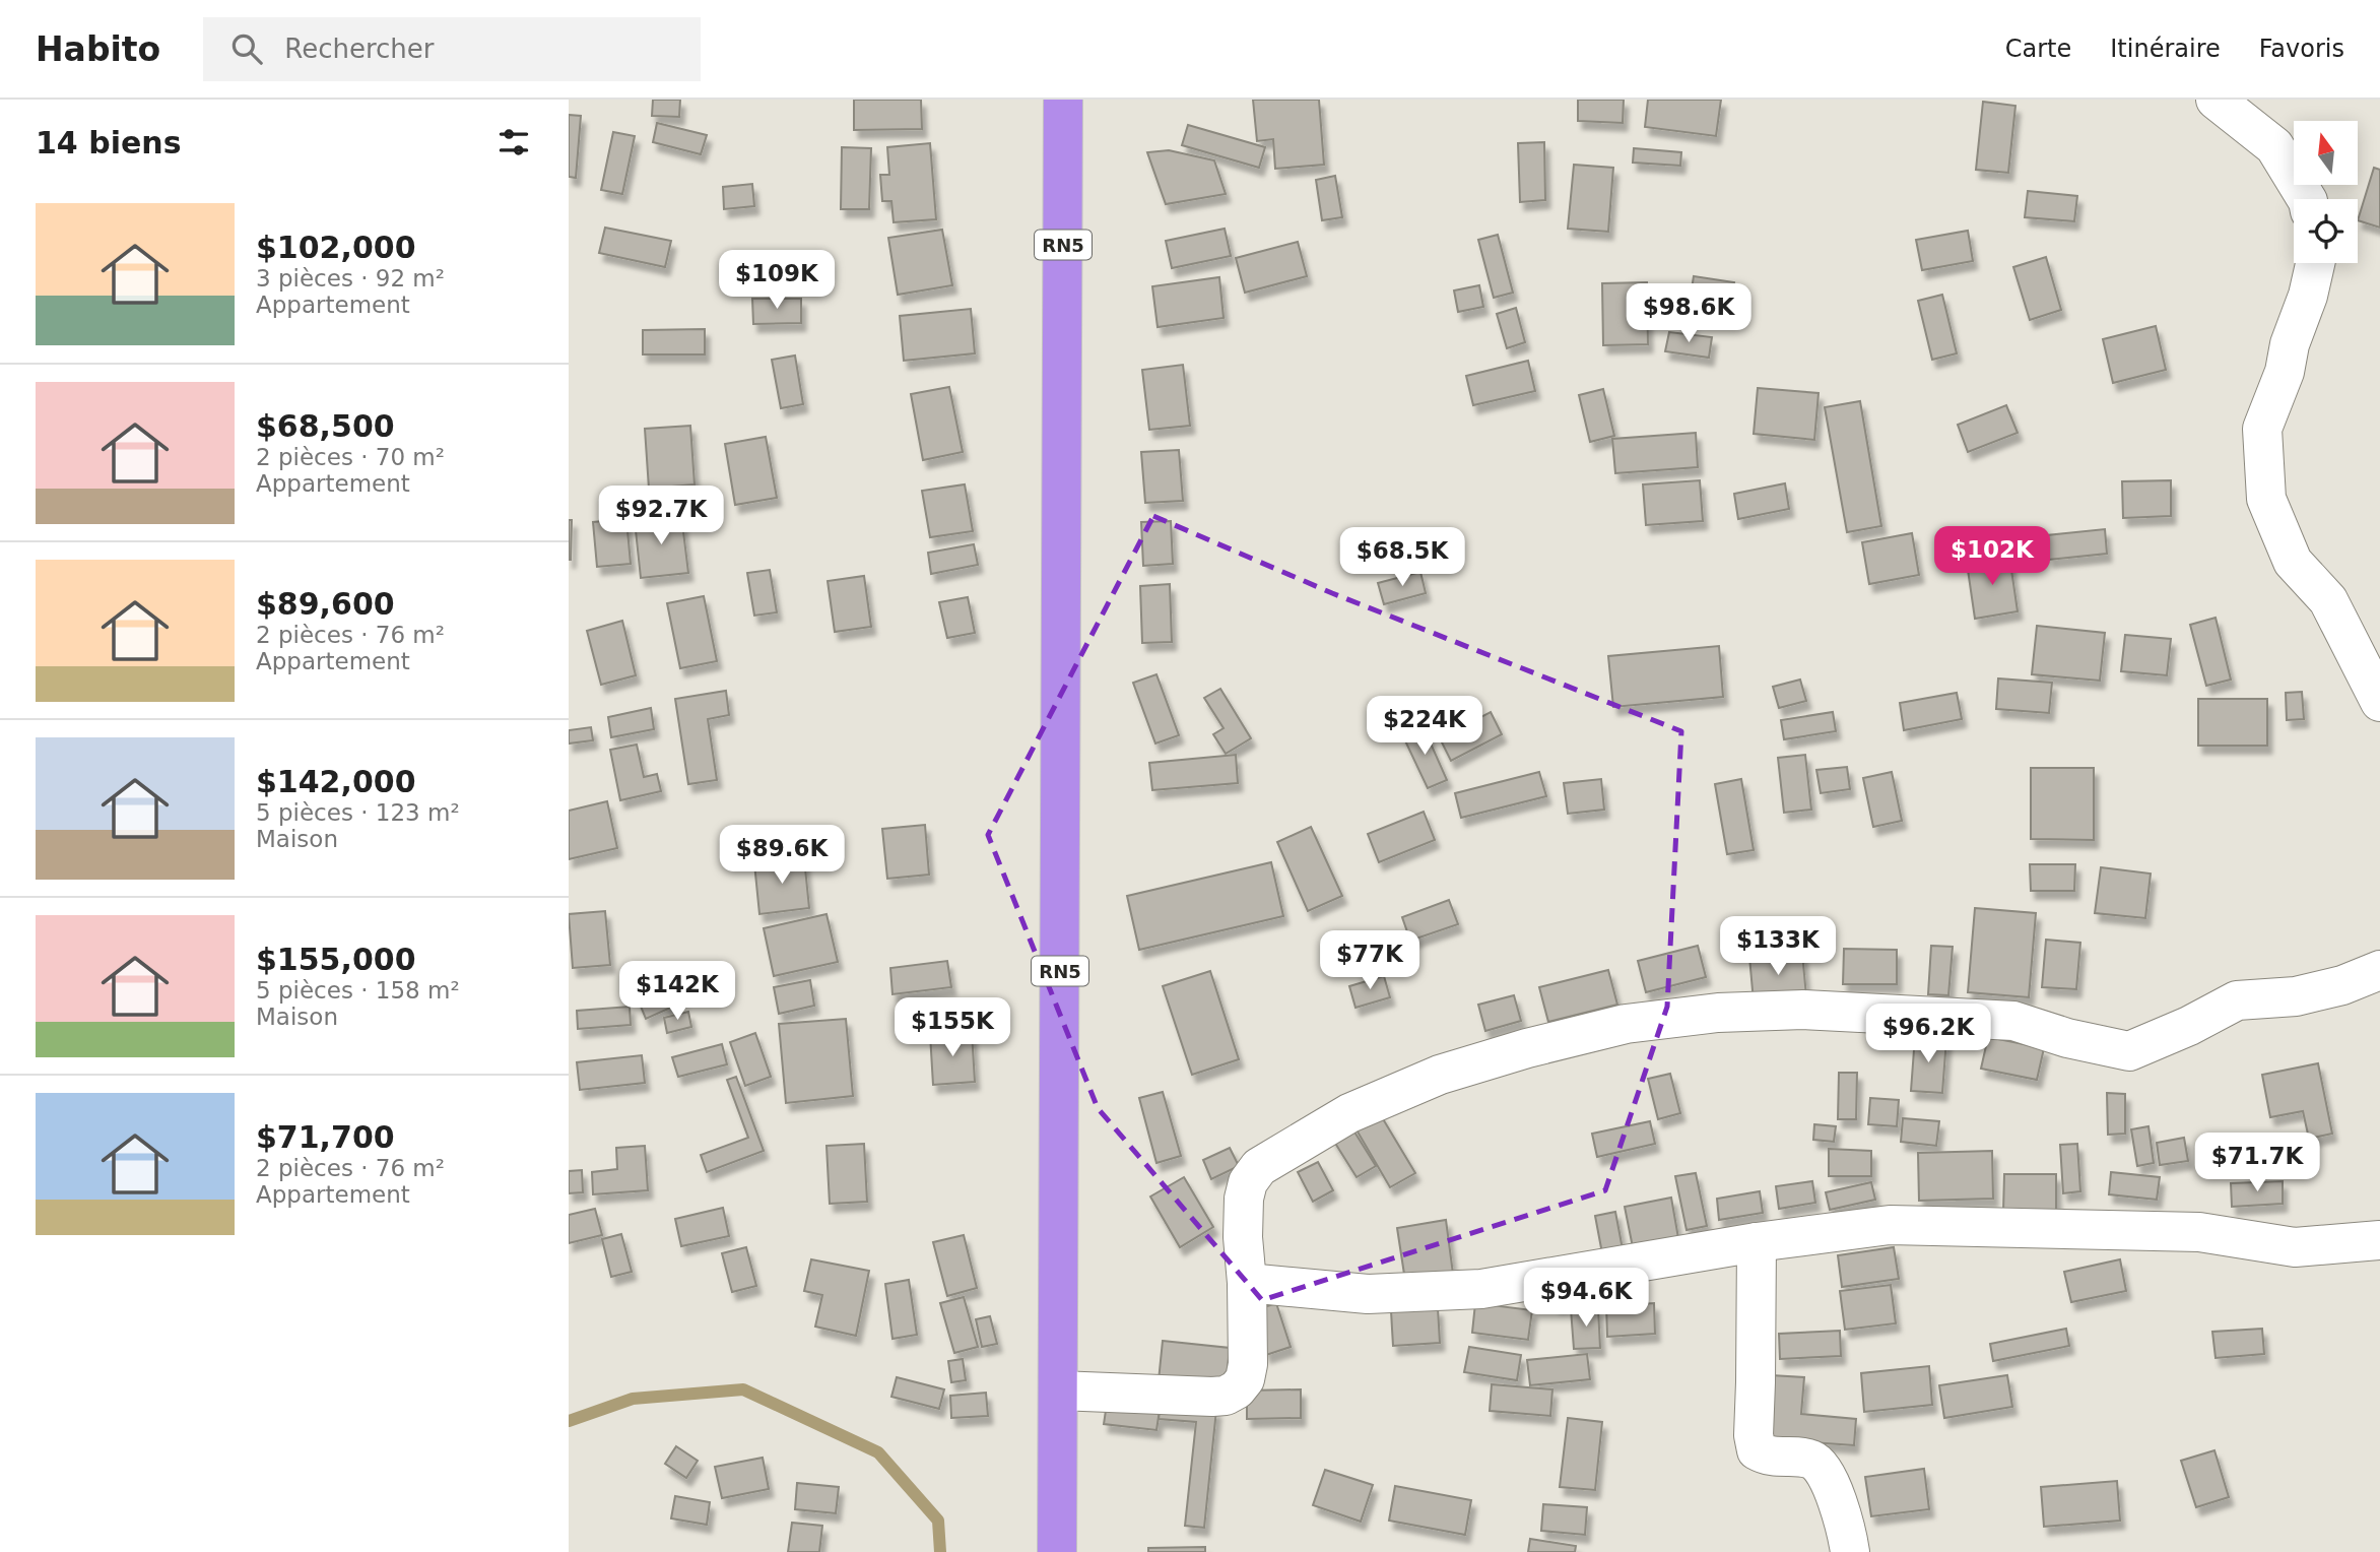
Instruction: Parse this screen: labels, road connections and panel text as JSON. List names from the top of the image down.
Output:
{
  "streets": {
    "highway": ["RN5"]
  },
  "north": "top",
  "page": {
    "header": "Habito",
    "search": "Rechercher",
    "nav": ["Carte", "Itinéraire", "Favoris"],
    "heading": "14 biens",
    "list": [
      {
        "name": "$102,000",
        "note": "3 pièces · 92 m² · Appartement"
      },
      {
        "name": "$68,500",
        "note": "2 pièces · 70 m² · Appartement"
      },
      {
        "name": "$89,600",
        "note": "2 pièces · 76 m² · Appartement"
      },
      {
        "name": "$142,000",
        "note": "5 pièces · 123 m² · Maison"
      },
      {
        "name": "$155,000",
        "note": "5 pièces · 158 m² · Maison"
      },
      {
        "name": "$71,700",
        "note": "2 pièces · 76 m² · Appartement"
      }
    ],
    "price": [
      "$109K",
      "$98.6K",
      "$92.7K",
      "$102K",
      "$68.5K",
      "$224K",
      "$89.6K",
      "$133K",
      "$77K",
      "$142K",
      "$155K",
      "$96.2K",
      "$71.7K",
      "$94.6K"
    ]
  }
}
